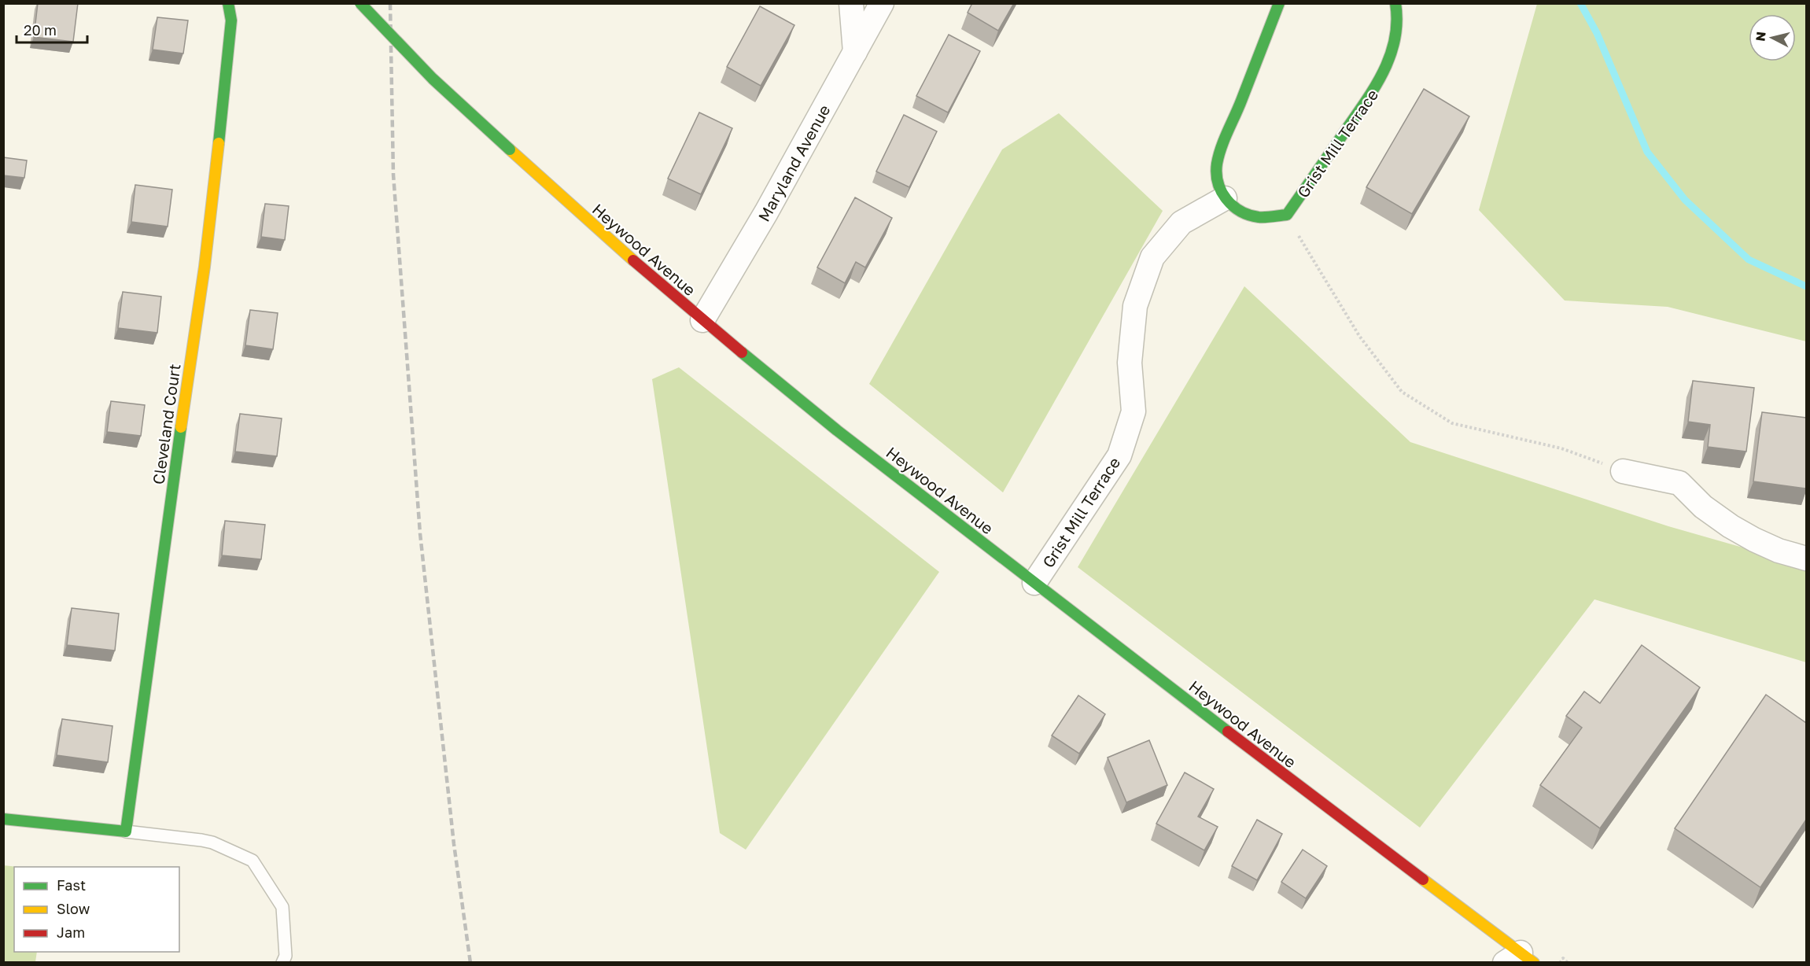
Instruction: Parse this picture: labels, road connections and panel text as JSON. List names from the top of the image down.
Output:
{
  "streets": {
    "street": [
      "Grist Mill Terrace",
      "Maryland Avenue",
      "Heywood Avenue",
      "Cleveland Court"
    ]
  },
  "crossings": [
    ["Grist Mill Terrace", "Heywood Avenue"],
    ["Maryland Avenue", "Heywood Avenue"]
  ],
  "legend": ["Fast", "Slow", "Jam"],
  "scale_bar": "20 m",
  "north": "left"
}
